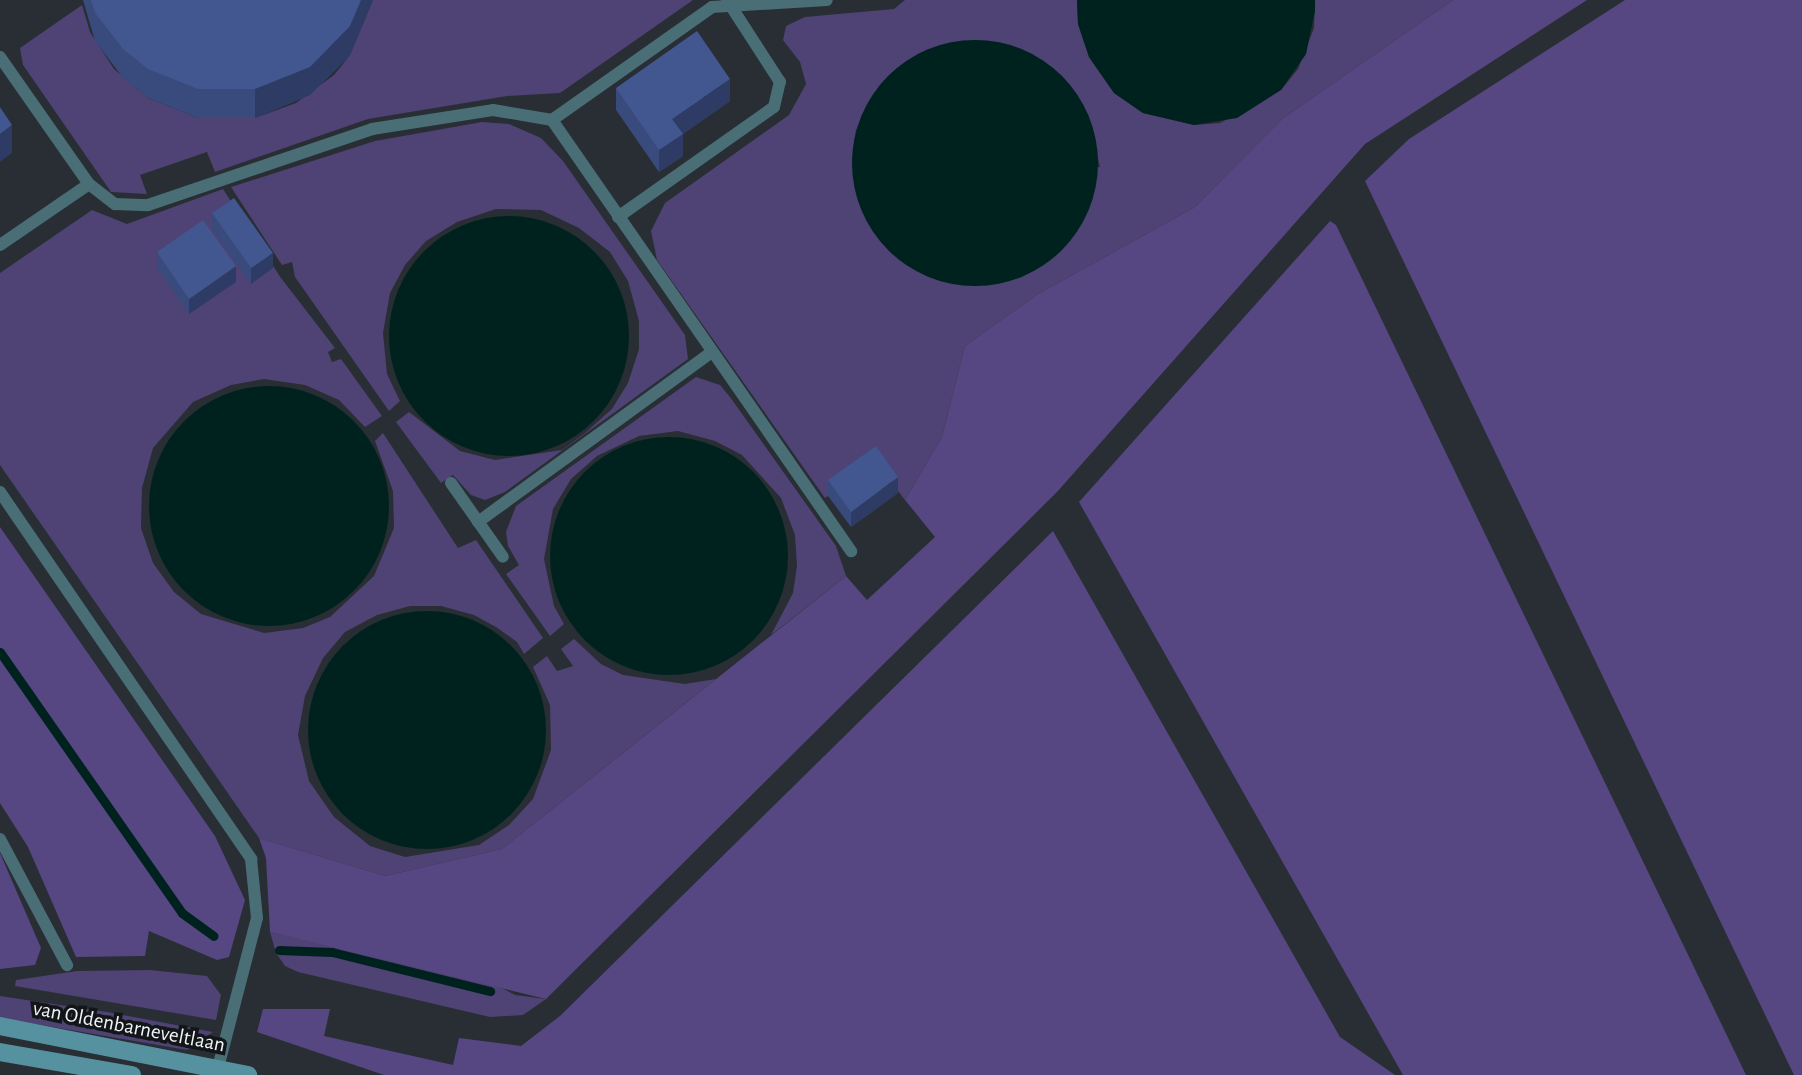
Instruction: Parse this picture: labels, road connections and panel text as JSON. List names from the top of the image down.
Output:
{
  "streets": {
    "main road": ["van Oldenbarneveltlaan"]
  }
}
